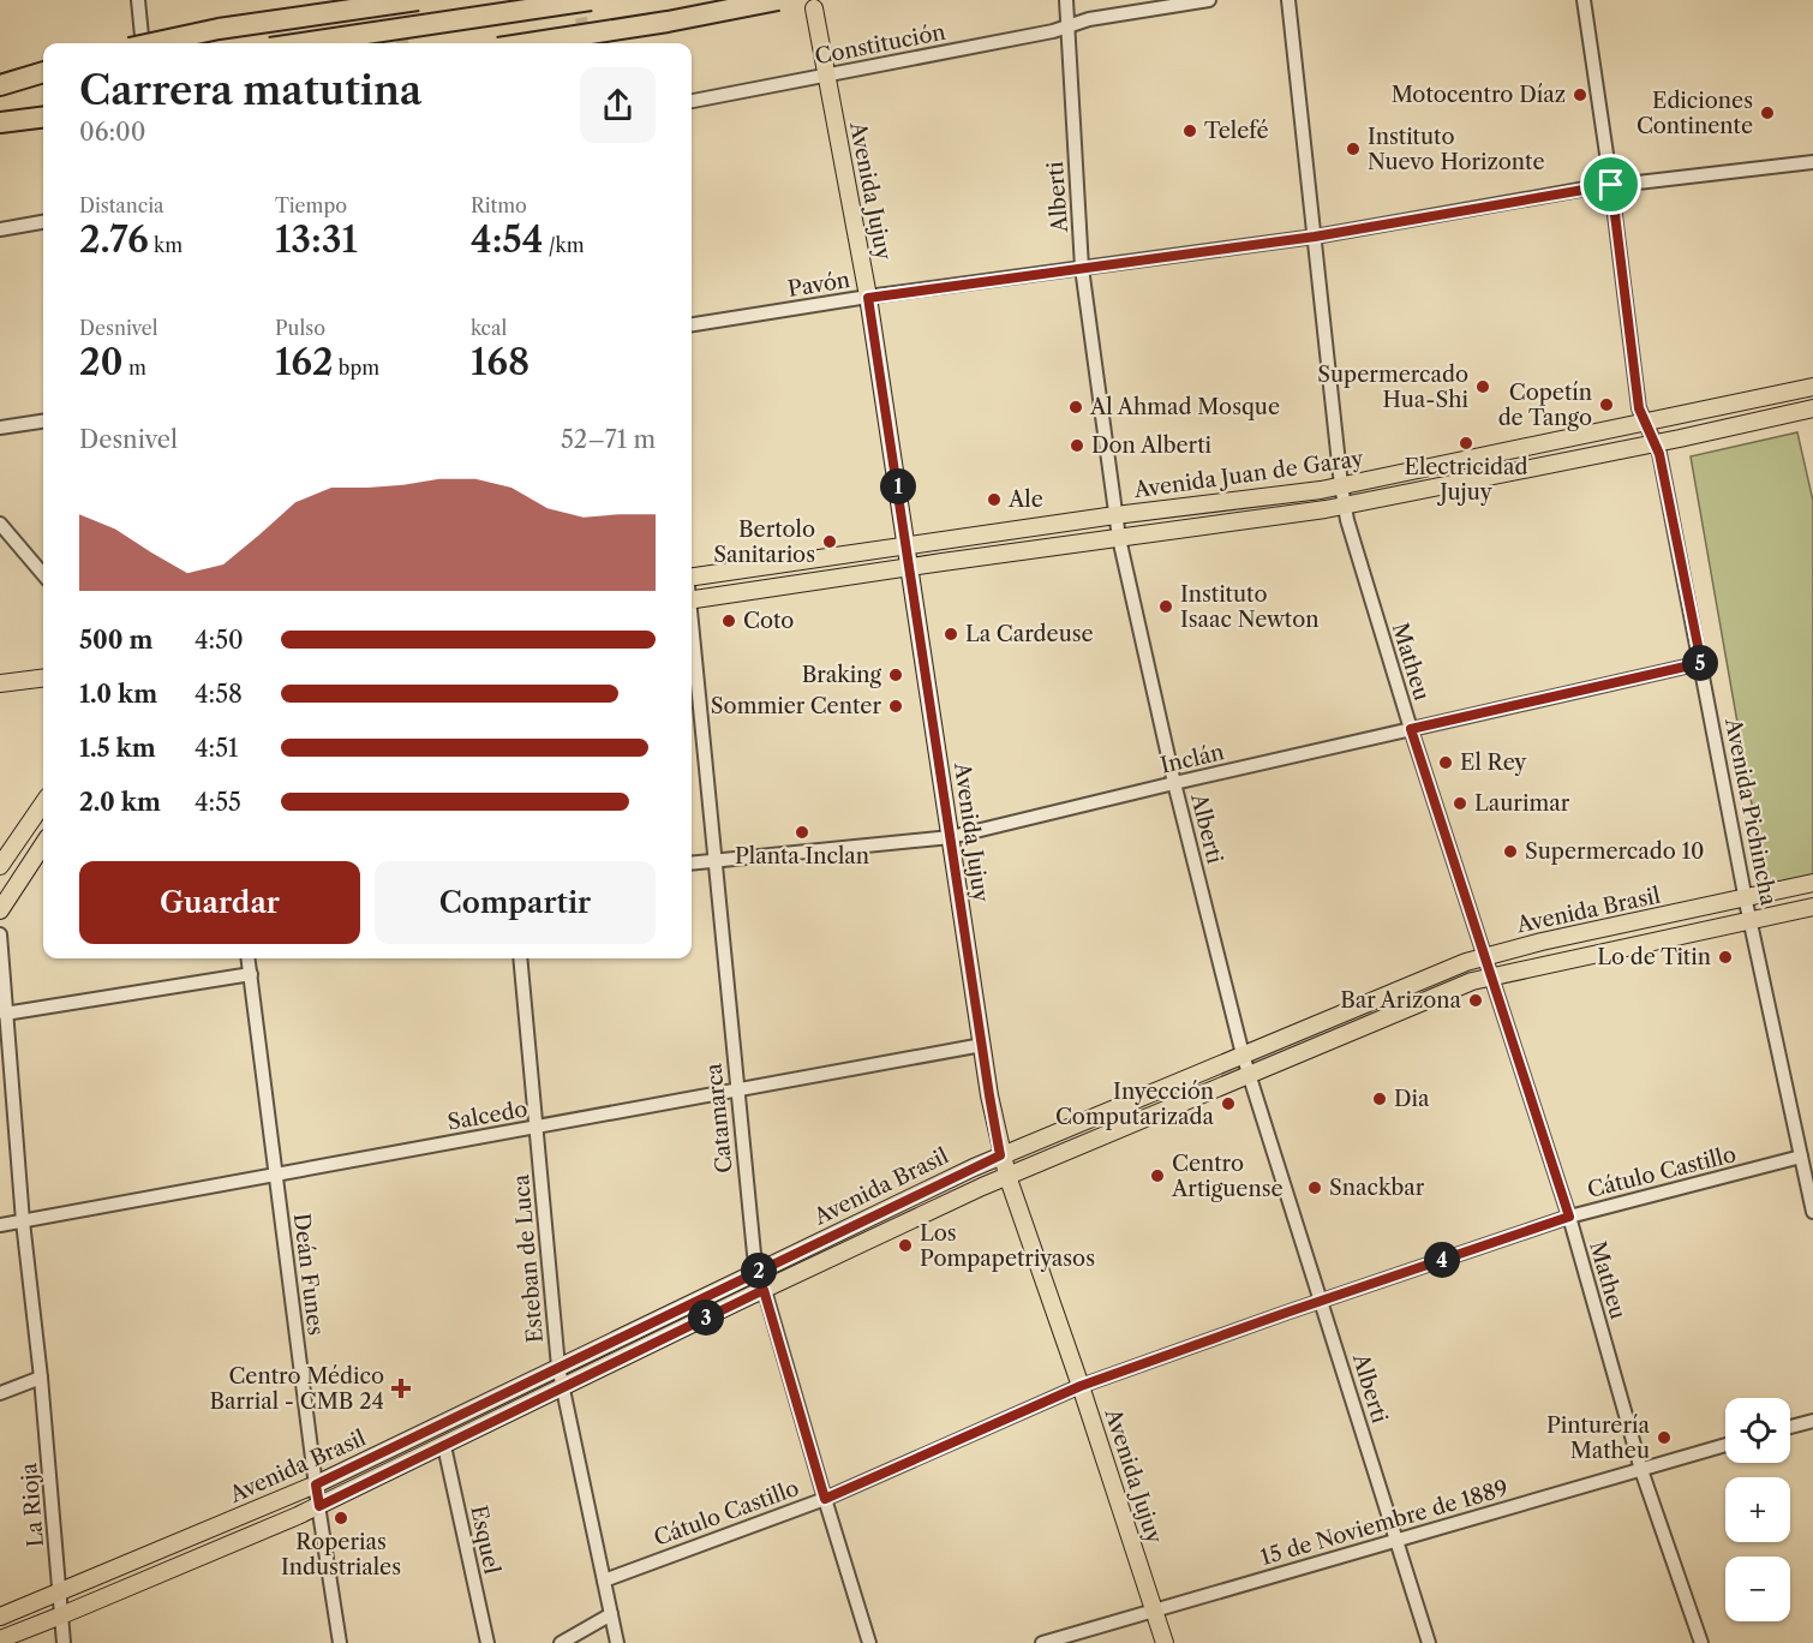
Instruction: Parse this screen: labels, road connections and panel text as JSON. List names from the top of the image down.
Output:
{
  "streets": {
    "main road": ["Avenida Jujuy", "Avenida Juan de Garay", "Avenida Brasil"],
    "street": [
      "Constitución",
      "Alberti",
      "Pavón",
      "Matheu",
      "Inclán",
      "Avenida Pichincha",
      "Salcedo",
      "Catamarca",
      "Cátulo Castillo",
      "Esteban de Luca",
      "Deán Funes",
      "La Rioja",
      "15 de Noviembre de 1889",
      "Esquel"
    ]
  },
  "crossings": [
    ["Constitución", "Avenida Jujuy"],
    ["Constitución", "Alberti"],
    ["Avenida Jujuy", "Pavón"],
    ["Avenida Jujuy", "Avenida Juan de Garay"],
    ["Avenida Jujuy", "Inclán"],
    ["Avenida Jujuy", "Avenida Brasil"],
    ["Avenida Jujuy", "Salcedo"],
    ["Avenida Jujuy", "Cátulo Castillo"],
    ["Avenida Jujuy", "15 de Noviembre de 1889"],
    ["Alberti", "Pavón"],
    ["Alberti", "Avenida Juan de Garay"],
    ["Alberti", "Inclán"],
    ["Alberti", "Avenida Brasil"],
    ["Alberti", "Cátulo Castillo"],
    ["Alberti", "15 de Noviembre de 1889"],
    ["Pavón", "Matheu"],
    ["Pavón", "Avenida Pichincha"],
    ["Avenida Juan de Garay", "Matheu"],
    ["Avenida Juan de Garay", "Avenida Pichincha"],
    ["Matheu", "Inclán"],
    ["Matheu", "Avenida Brasil"],
    ["Matheu", "Cátulo Castillo"],
    ["Matheu", "15 de Noviembre de 1889"],
    ["Inclán", "Avenida Pichincha"],
    ["Inclán", "Catamarca"],
    ["Avenida Pichincha", "Avenida Brasil"],
    ["Avenida Pichincha", "Cátulo Castillo"],
    ["Avenida Brasil", "Catamarca"],
    ["Avenida Brasil", "Esteban de Luca"],
    ["Avenida Brasil", "Deán Funes"],
    ["Avenida Brasil", "La Rioja"],
    ["Avenida Brasil", "Esquel"],
    ["Salcedo", "Catamarca"],
    ["Salcedo", "Esteban de Luca"],
    ["Salcedo", "Deán Funes"],
    ["Salcedo", "La Rioja"],
    ["Catamarca", "Cátulo Castillo"],
    ["Cátulo Castillo", "Esteban de Luca"]
  ],
  "places": {
    "other": [
      "Motocentro Díaz",
      "Ediciones Continente",
      "Telefé",
      "Instituto Nuevo Horizonte",
      "Supermercado Hua-Shi",
      "Copetín de Tango",
      "Al Ahmad Mosque",
      "Electricidad Jujuy",
      "Don Alberti",
      "Ale",
      "Bertolo Sanitarios",
      "Instituto Isaac Newton",
      "Coto",
      "La Cardeuse",
      "Braking",
      "Sommier Center",
      "El Rey",
      "Laurimar",
      "Planta Inclan",
      "Supermercado 10",
      "Lo de Titin",
      "Bar Arizona",
      "Dia",
      "Inyección Computarizada",
      "Centro Artiguense",
      "Snackbar",
      "Los Pompapetriyasos",
      "Pinturería Matheu",
      "Roperias Industriales"
    ],
    "health": ["Centro Médico Barrial - CMB 24"]
  },
  "page": {
    "heading": ["Carrera matutina", "06:00"],
    "stats": [
      ["Distancia", "2.76 km"],
      ["Tiempo", "13:31"],
      ["Ritmo", "4:54 /km"],
      ["Desnivel", "20 m"],
      ["Pulso", "162 bpm"],
      ["kcal", "168"]
    ],
    "chart": ["Desnivel", "52–71 m"],
    "pins": [
      "1",
      "5",
      "4",
      "2",
      "3"
    ],
    "list": [
      {
        "name": "500 m",
        "note": "4:50"
      },
      {
        "name": "1.0 km",
        "note": "4:58"
      },
      {
        "name": "1.5 km",
        "note": "4:51"
      },
      {
        "name": "2.0 km",
        "note": "4:55"
      }
    ],
    "buttons": ["Guardar", "Compartir"],
    "map_buttons": ["+", "−"]
  }
}
